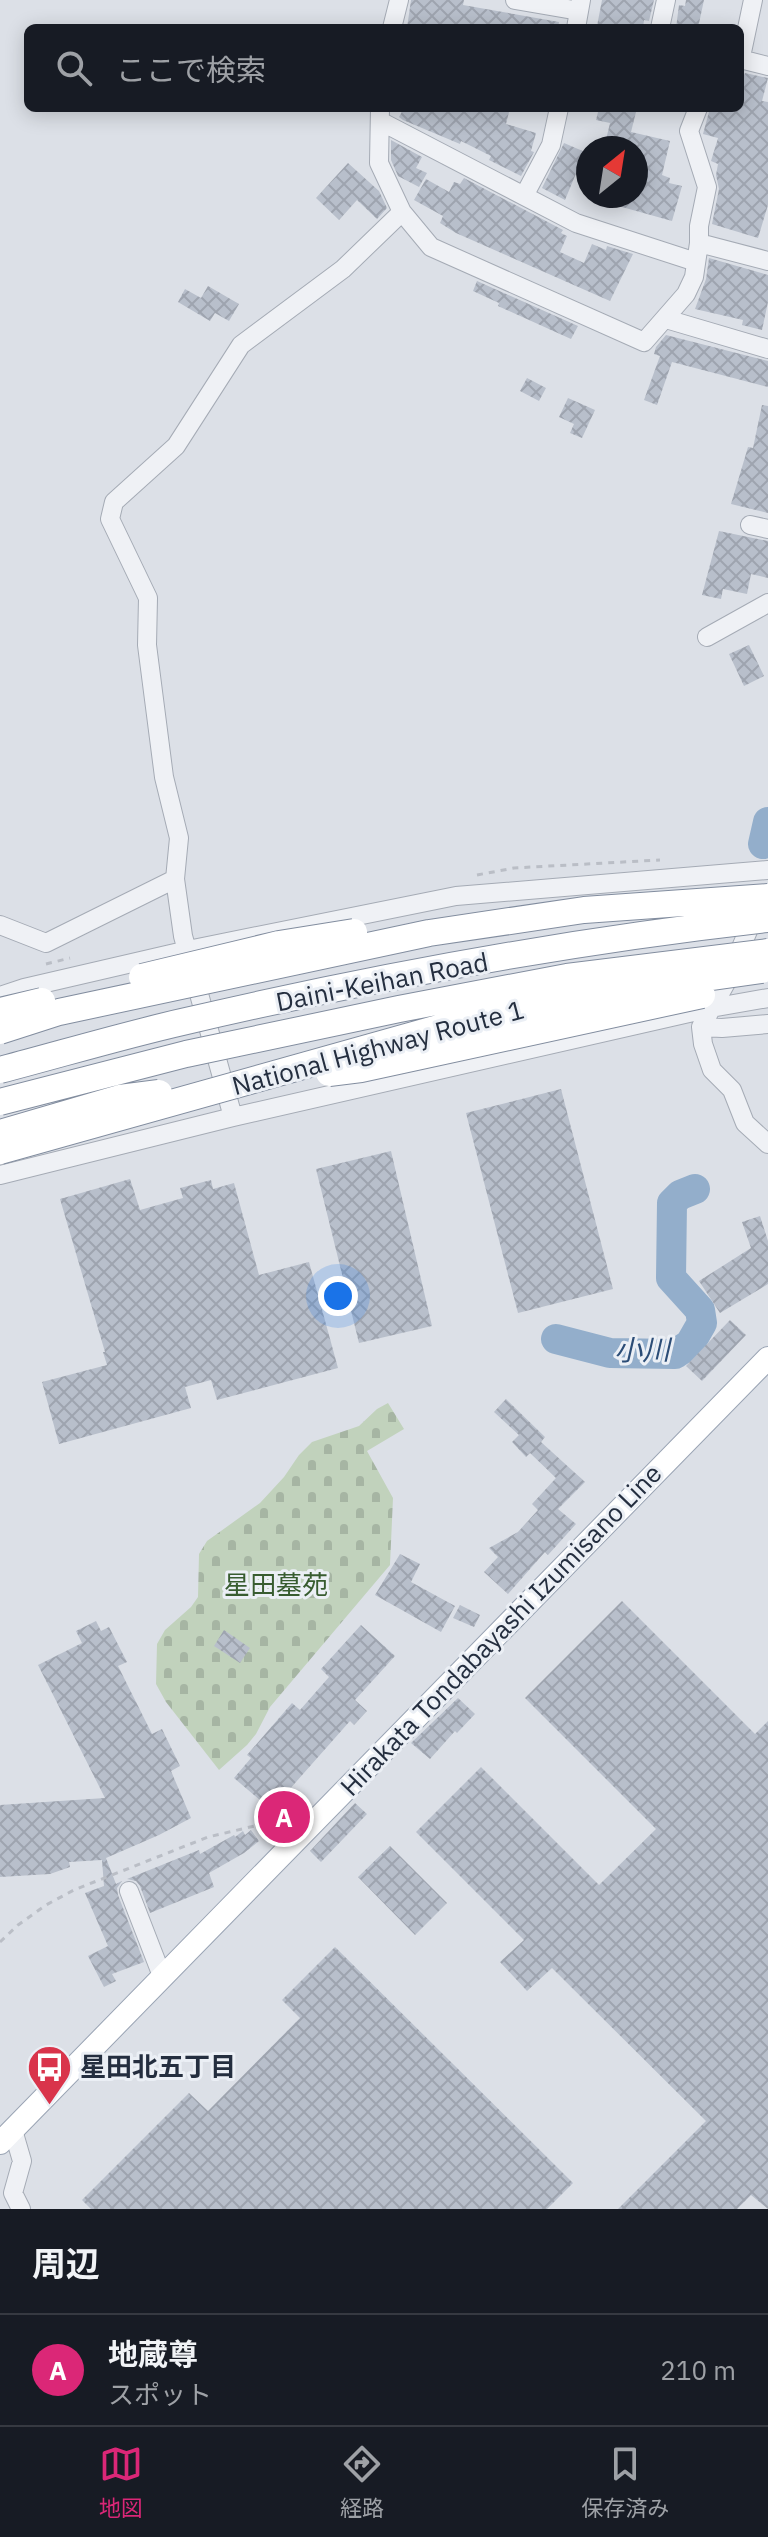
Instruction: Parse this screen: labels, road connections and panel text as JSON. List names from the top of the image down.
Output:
{
  "streets": {
    "highway": ["Daini-Keihan Road", "National Highway Route 1"],
    "main road": ["Hirakata Tondabayashi Izumisano Line"]
  },
  "crossings": [
    ["Daini-Keihan Road", "National Highway Route 1"]
  ],
  "water": ["小川"],
  "parks": ["星田墓苑"],
  "places": {
    "bus stop": ["星田北五丁目"]
  },
  "north": "top right",
  "page": {
    "search": "ここで検索",
    "pins": "A",
    "heading": "周辺",
    "list": [
      {
        "mark": "A",
        "name": "地蔵尊",
        "note": "スポット",
        "value": "210 m"
      }
    ],
    "nav": ["地図", "経路", "保存済み"]
  }
}
